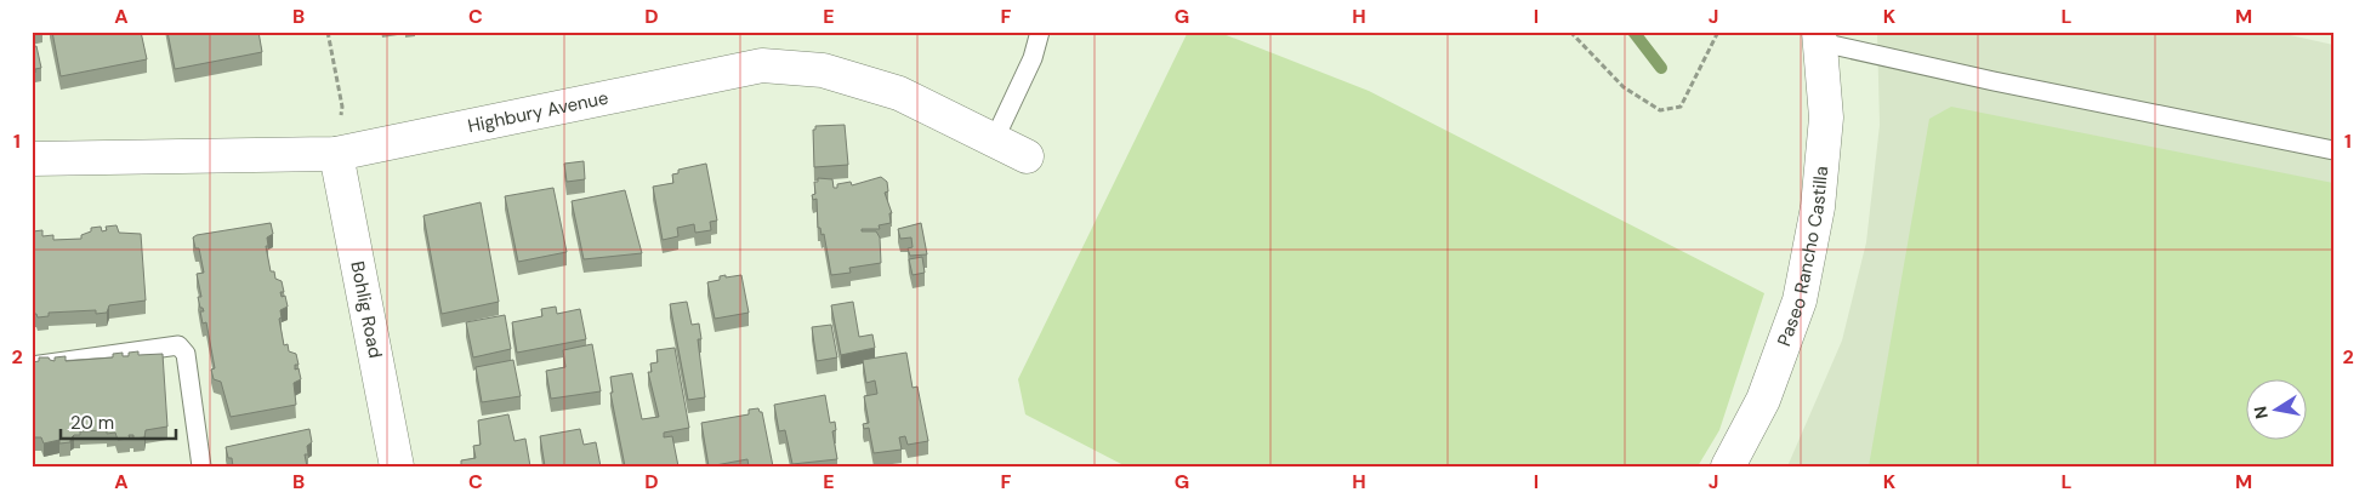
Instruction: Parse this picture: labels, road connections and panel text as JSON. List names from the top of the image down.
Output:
{
  "streets": {
    "street": ["Highbury Avenue", "Paseo Rancho Castilla", "Bohlig Road"]
  },
  "crossings": [
    ["Highbury Avenue", "Bohlig Road"]
  ],
  "scale_bar": "20 m",
  "north": "left",
  "grid": {
    "columns": [
      "A",
      "B",
      "C",
      "D",
      "E",
      "F",
      "G",
      "H",
      "I",
      "J",
      "K",
      "L",
      "M"
    ],
    "rows": ["1", "2"]
  }
}
